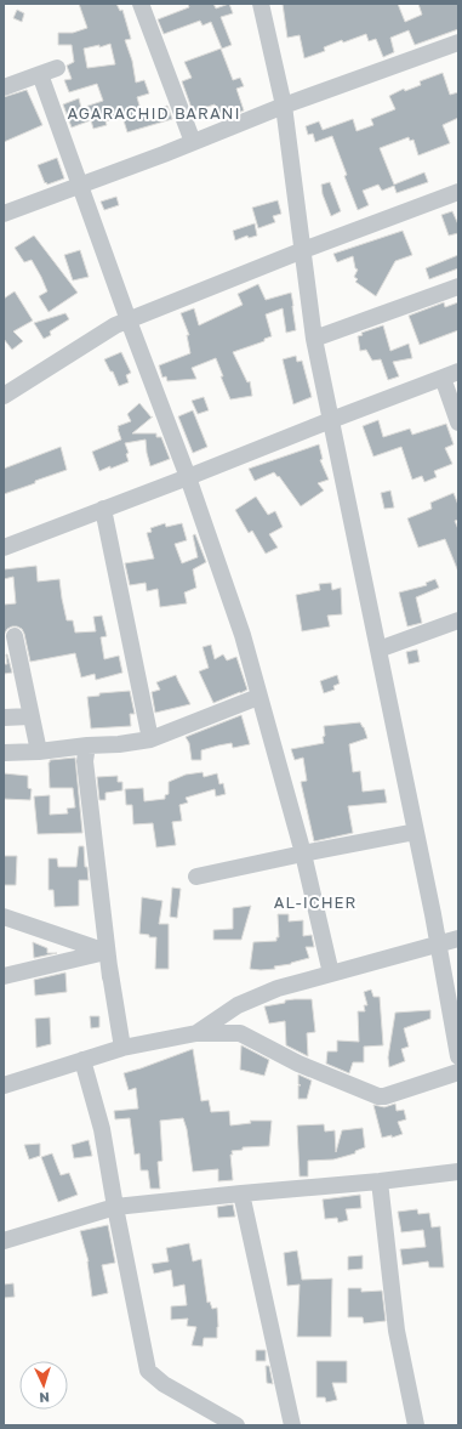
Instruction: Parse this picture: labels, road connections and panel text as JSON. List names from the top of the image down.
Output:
{
  "districts": ["AGARACHID BARANI", "AL-ICHER"],
  "north": "bottom"
}
